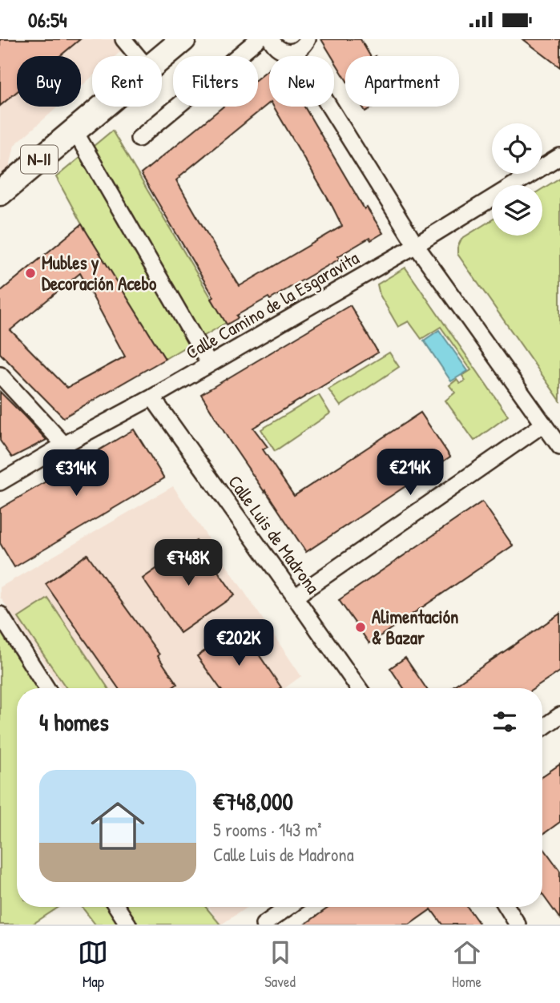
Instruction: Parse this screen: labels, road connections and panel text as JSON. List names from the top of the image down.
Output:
{
  "streets": {
    "main road": ["N-II"],
    "street": ["Calle Camino de la Esgaravita", "Calle Luis de Madrona"]
  },
  "crossings": [
    ["Calle Camino de la Esgaravita", "Calle Luis de Madrona"]
  ],
  "places": ["Mubles y Decoración Acebo", "Alimentación & Bazar"],
  "page": {
    "status": "06:54",
    "chip": [
      "Buy",
      "Rent",
      "Filters",
      "New",
      "Apartment"
    ],
    "price": [
      "€214K",
      "€314K",
      "€748K",
      "€202K"
    ],
    "heading": "4 homes",
    "list": [
      {
        "name": "€748,000",
        "note": "5 rooms · 143 m² · Calle Luis de Madrona"
      }
    ],
    "tabs": ["Map", "Saved", "Home"]
  }
}
